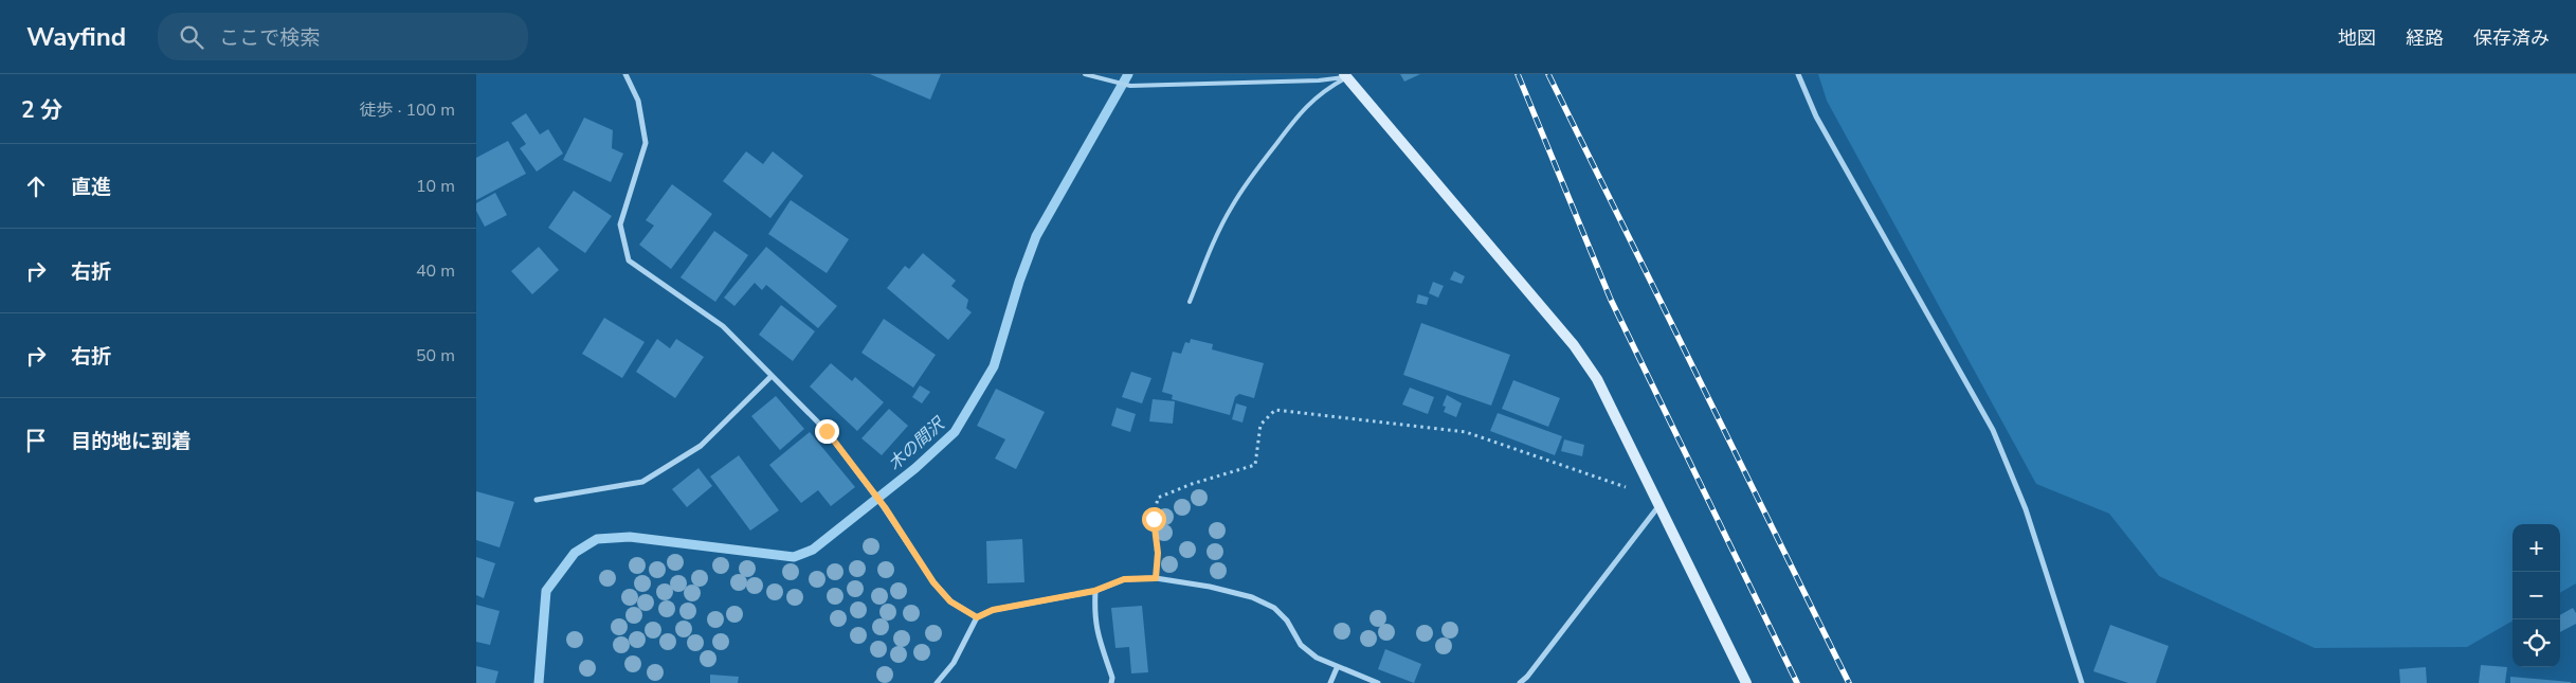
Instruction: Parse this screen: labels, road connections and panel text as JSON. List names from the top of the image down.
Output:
{
  "water": ["木の間沢"],
  "page": {
    "header": "Wayfind",
    "search": "ここで検索",
    "nav": ["地図", "経路", "保存済み"],
    "heading": ["2 分", "徒歩 · 100 m"],
    "list": [
      ["直進", "10 m"],
      ["右折", "40 m"],
      ["右折", "50 m"],
      "目的地に到着"
    ],
    "map_buttons": ["+", "−"]
  }
}
